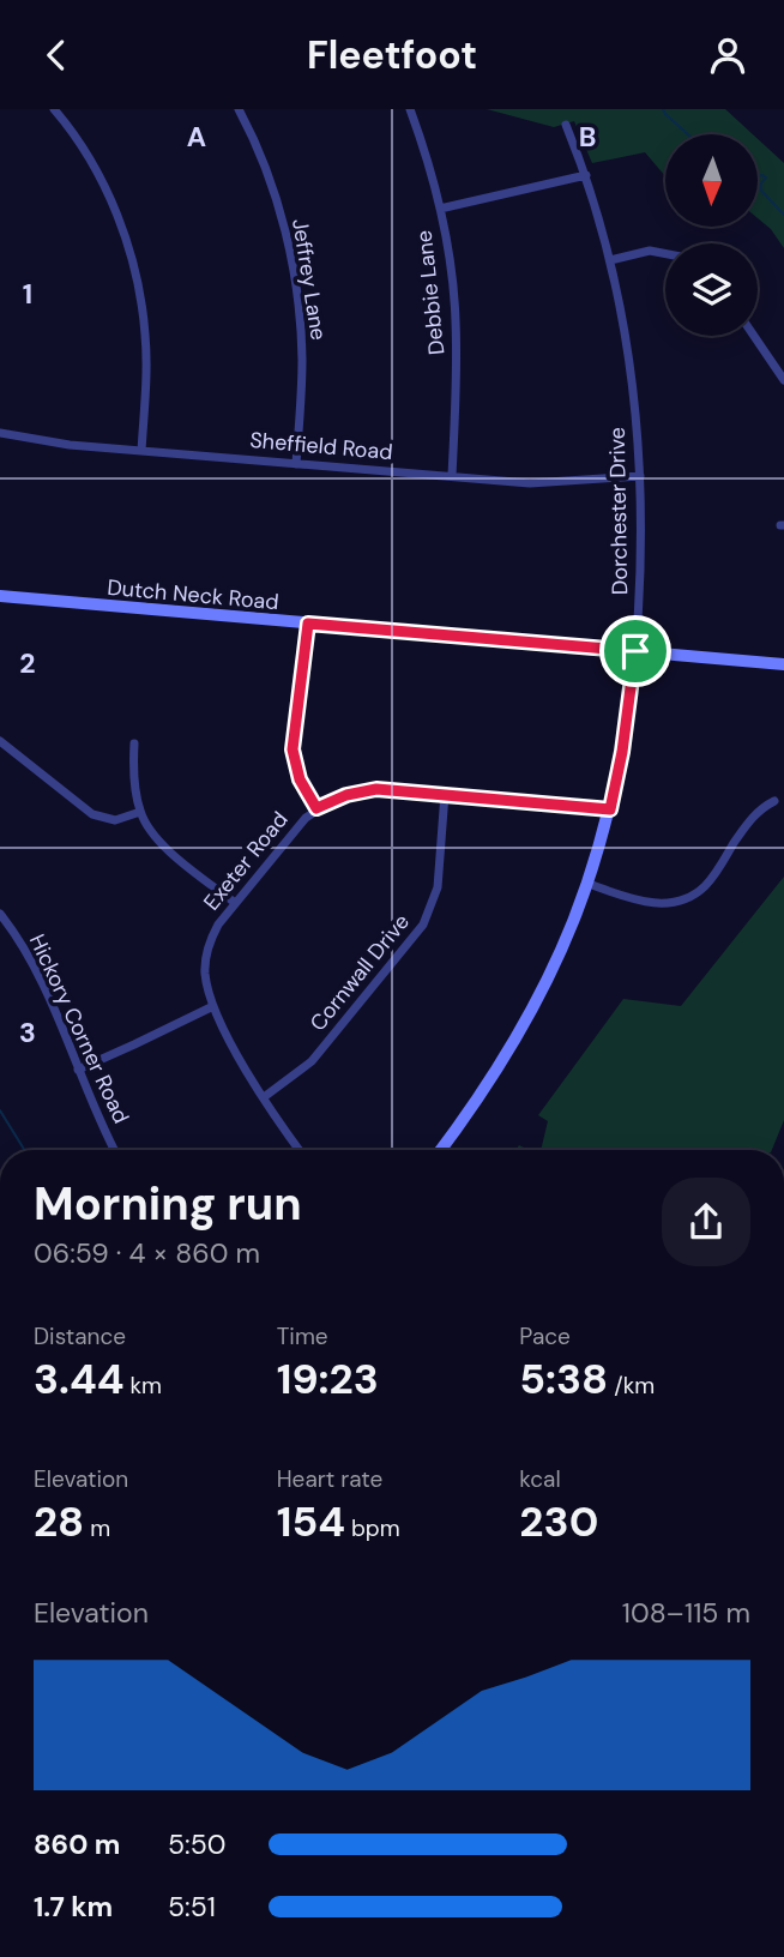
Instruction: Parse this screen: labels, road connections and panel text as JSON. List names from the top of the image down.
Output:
{
  "streets": {
    "street": [
      "Jeffrey Lane",
      "Debbie Lane",
      "Sheffield Road",
      "Dorchester Drive",
      "Dutch Neck Road",
      "Exeter Road",
      "Cornwall Drive",
      "Hickory Corner Road"
    ]
  },
  "crossings": [
    ["Jeffrey Lane", "Sheffield Road"],
    ["Debbie Lane", "Sheffield Road"],
    ["Sheffield Road", "Dorchester Drive"],
    ["Dorchester Drive", "Dutch Neck Road"],
    ["Dorchester Drive", "Exeter Road"],
    ["Exeter Road", "Cornwall Drive"]
  ],
  "north": "bottom",
  "page": {
    "header": "Fleetfoot",
    "heading": ["Morning run", "06:59 · 4 × 860 m"],
    "stats": [
      ["Distance", "3.44 km"],
      ["Time", "19:23"],
      ["Pace", "5:38 /km"],
      ["Elevation", "28 m"],
      ["Heart rate", "154 bpm"],
      ["kcal", "230"]
    ],
    "chart": ["Elevation", "108–115 m"],
    "list": [
      {
        "name": "860 m",
        "note": "5:50"
      },
      {
        "name": "1.7 km",
        "note": "5:51"
      }
    ]
  },
  "grid": {
    "columns": ["A", "B"],
    "rows": ["1", "2", "3"]
  }
}
